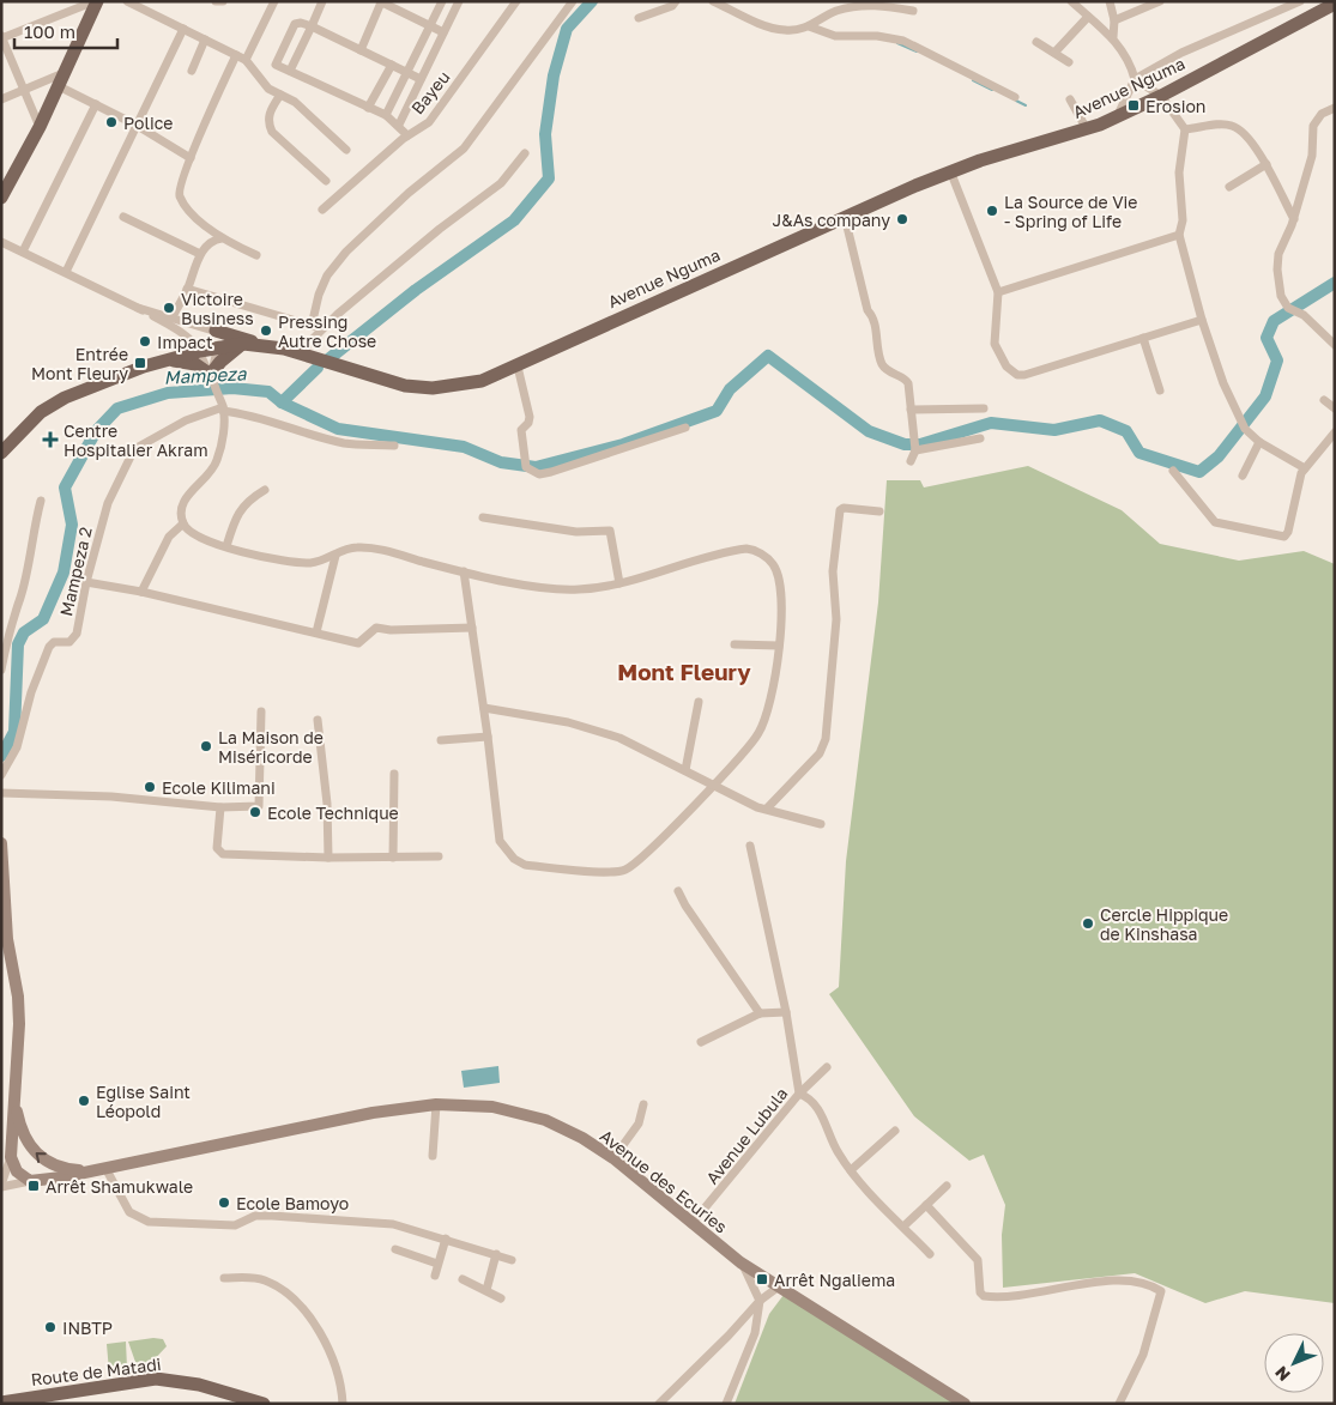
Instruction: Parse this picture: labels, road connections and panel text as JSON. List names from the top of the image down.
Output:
{
  "streets": {
    "main road": ["Avenue Nguma", "Route de Matadi"],
    "street": [
      "Bayeu",
      "Mampeza 2",
      "Avenue Lubula",
      "Avenue des Ecuries"
    ]
  },
  "crossings": [
    ["Avenue Lubula", "Avenue des Ecuries"]
  ],
  "districts": ["Mont Fleury"],
  "water": ["Mampeza"],
  "places": {
    "transit": [
      "Erosion",
      "Entrée Mont Fleury",
      "Arrêt Shamukwale",
      "Arrêt Ngaliema"
    ],
    "other": [
      "Police",
      "La Source de Vie - Spring of Life",
      "J&As company",
      "Victoire Business",
      "Pressing Autre Chose",
      "Impact",
      "La Maison de Miséricorde",
      "Ecole Kilimani",
      "Ecole Technique",
      "Cercle Hippique de Kinshasa",
      "Eglise Saint Léopold",
      "Ecole Bamoyo",
      "INBTP"
    ],
    "health": ["Centre Hospitalier Akram"]
  },
  "scale_bar": "100 m",
  "north": "bottom left"
}
